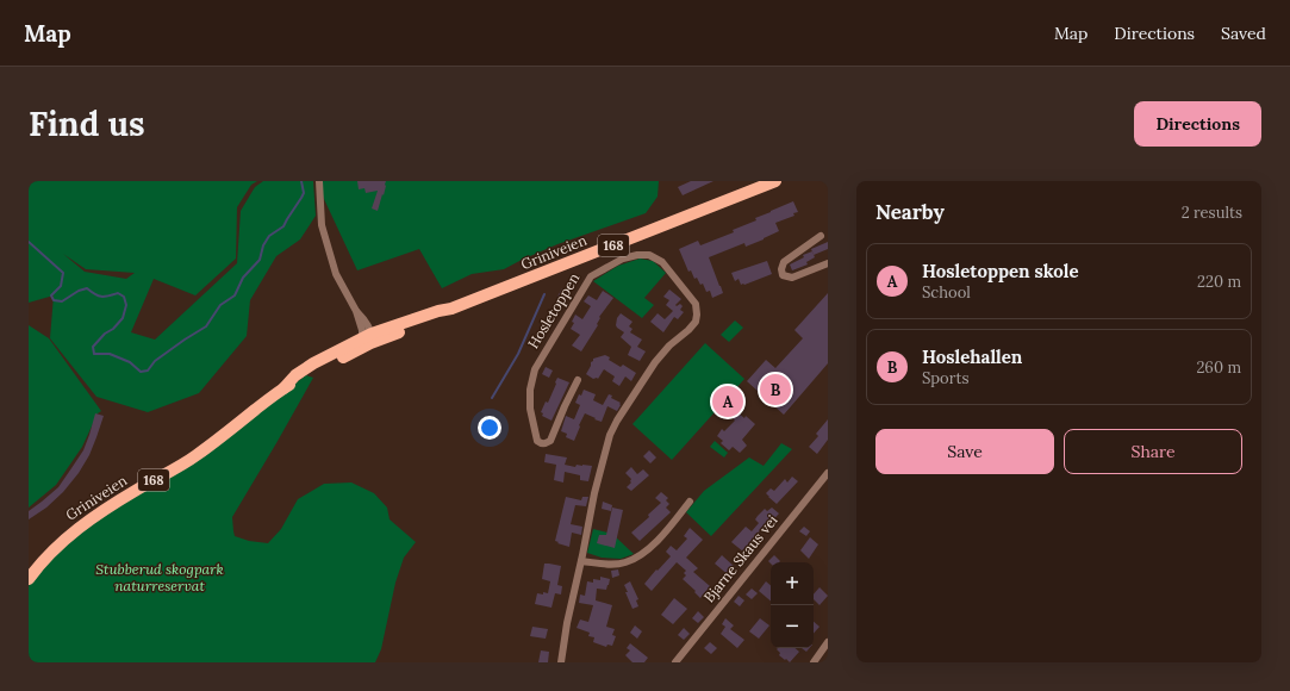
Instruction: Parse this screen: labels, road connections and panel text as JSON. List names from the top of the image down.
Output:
{
  "streets": {
    "main road": ["168", "Griniveien"],
    "street": ["Hosletoppen", "Bjarne Skaus vei"]
  },
  "parks": ["Stubberud skogpark naturreservat"],
  "page": {
    "header": "Map",
    "nav": ["Map", "Directions", "Saved"],
    "buttons": [
      "Directions",
      ["Save", "Share"]
    ],
    "title": "Find us",
    "heading": ["Nearby", "2 results"],
    "list": [
      {
        "mark": "A",
        "name": "Hosletoppen skole",
        "note": "School",
        "value": "220 m"
      },
      {
        "mark": "B",
        "name": "Hoslehallen",
        "note": "Sports",
        "value": "260 m"
      }
    ],
    "pins": ["B", "A"],
    "map_buttons": ["+", "−"]
  }
}
